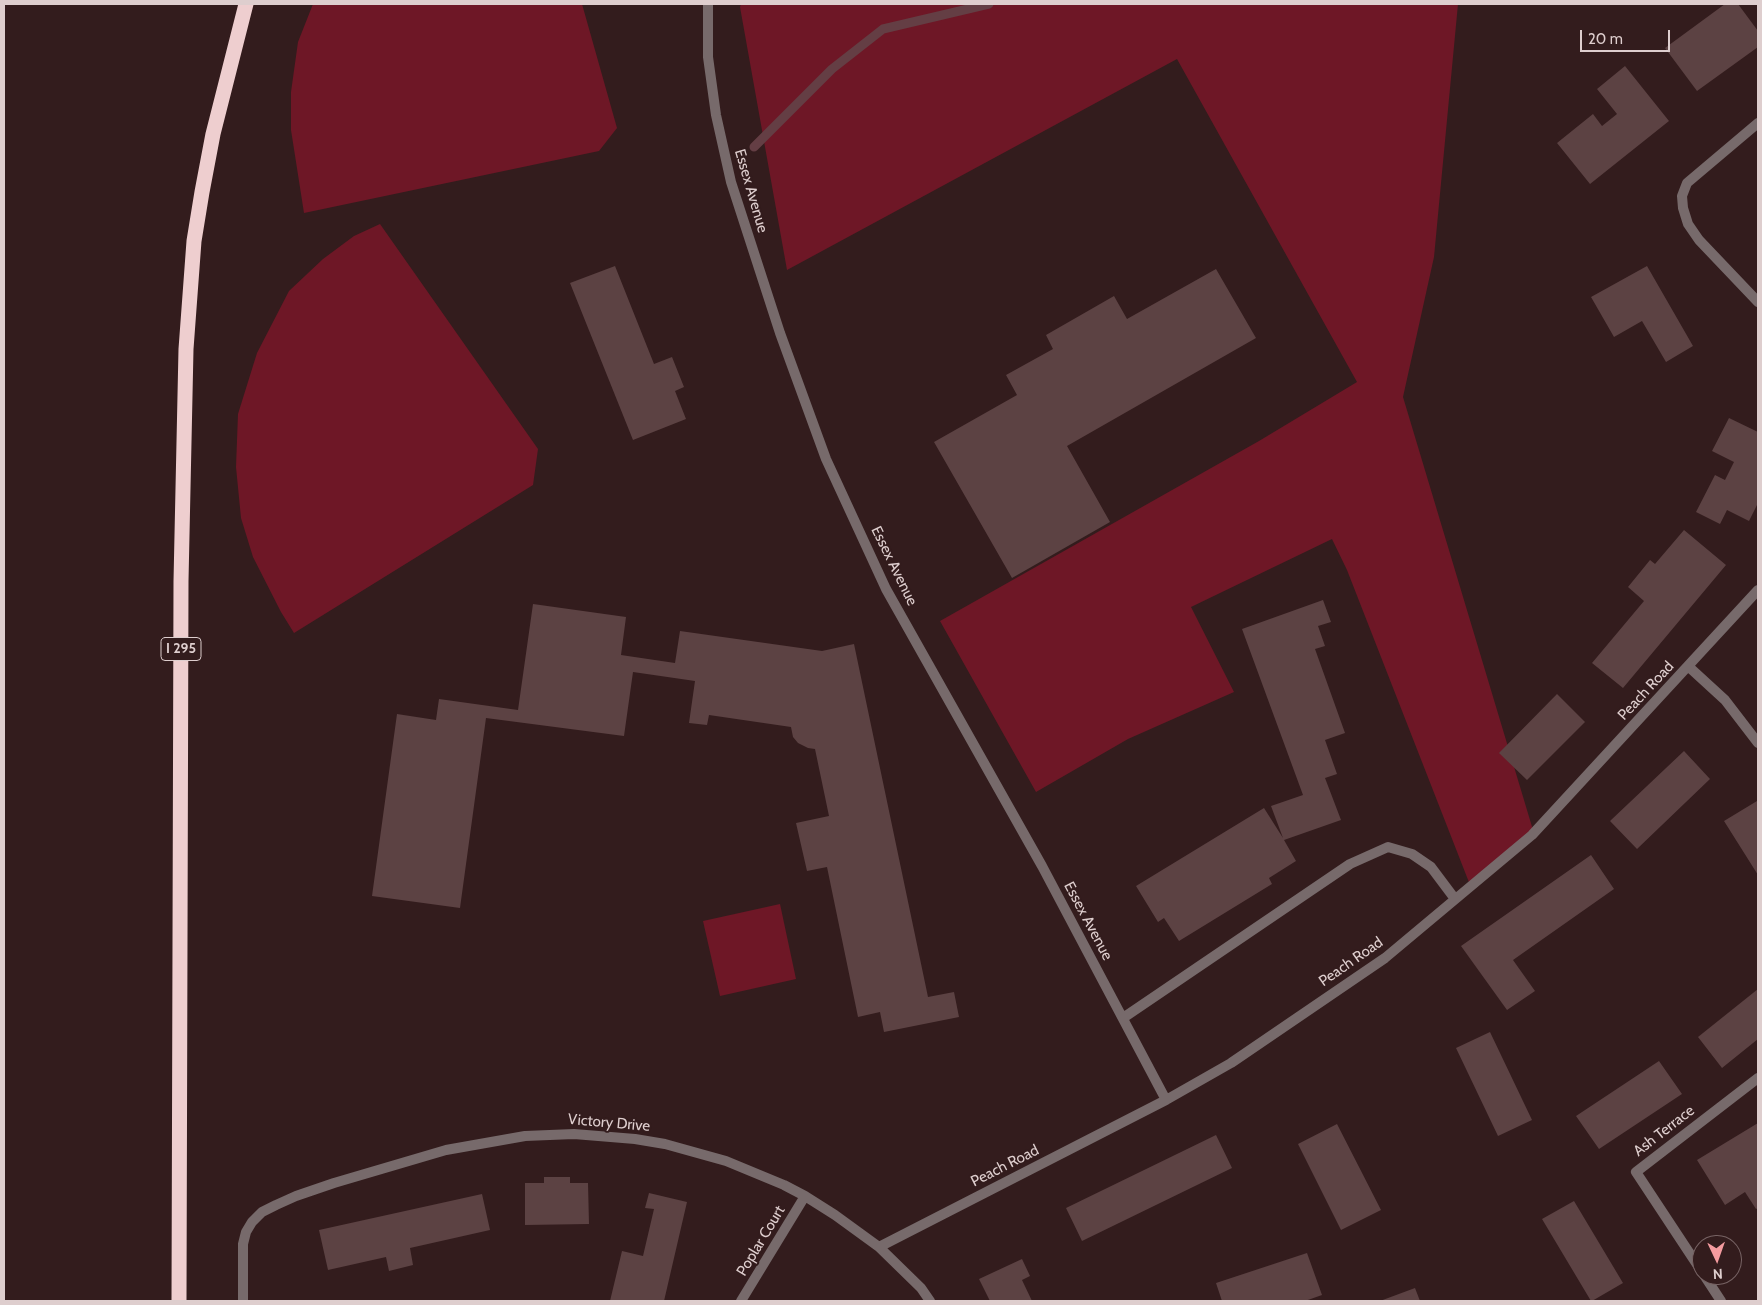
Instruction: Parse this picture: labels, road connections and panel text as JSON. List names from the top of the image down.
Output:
{
  "streets": {
    "highway": ["I 295"],
    "street": [
      "Essex Avenue",
      "Peach Road",
      "Victory Drive",
      "Ash Terrace",
      "Poplar Court"
    ]
  },
  "crossings": [
    ["Essex Avenue", "Peach Road"],
    ["Peach Road", "Victory Drive"],
    ["Victory Drive", "Poplar Court"]
  ],
  "scale_bar": "20 m",
  "north": "bottom"
}
